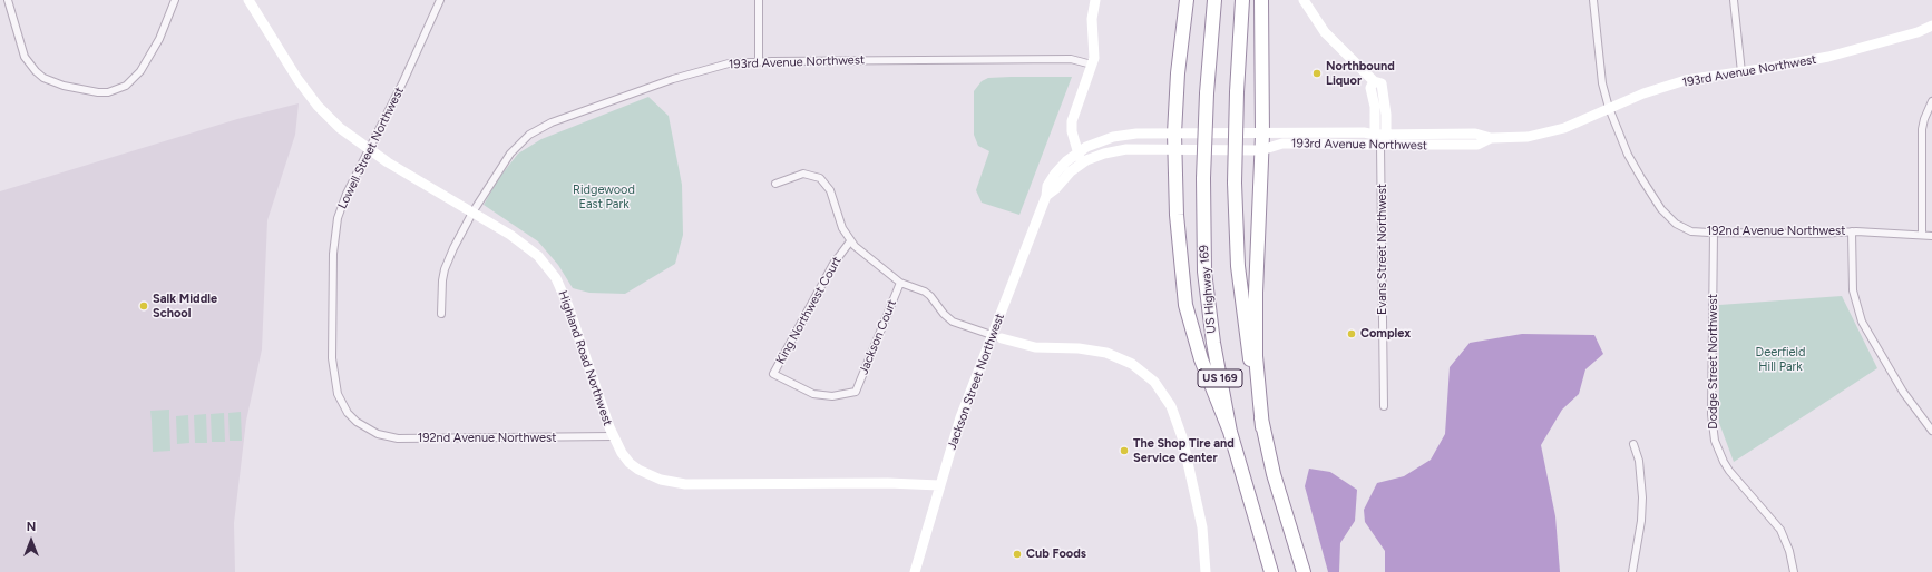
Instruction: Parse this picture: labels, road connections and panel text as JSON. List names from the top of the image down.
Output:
{
  "streets": {
    "highway": ["US Highway 169", "US 169"],
    "street": [
      "193rd Avenue Northwest",
      "Lowell Street Northwest",
      "192nd Avenue Northwest",
      "Evans Street Northwest",
      "King Northwest Court",
      "Jackson Court",
      "Highland Road Northwest",
      "Dodge Street Northwest",
      "Jackson Street Northwest"
    ]
  },
  "crossings": [
    ["193rd Avenue Northwest", "192nd Avenue Northwest"],
    ["193rd Avenue Northwest", "Evans Street Northwest"],
    ["193rd Avenue Northwest", "Highland Road Northwest"],
    ["193rd Avenue Northwest", "Jackson Street Northwest"],
    ["Lowell Street Northwest", "192nd Avenue Northwest"],
    ["Lowell Street Northwest", "Highland Road Northwest"],
    ["192nd Avenue Northwest", "Highland Road Northwest"],
    ["192nd Avenue Northwest", "Dodge Street Northwest"],
    ["King Northwest Court", "Jackson Court"],
    ["Highland Road Northwest", "Jackson Street Northwest"]
  ],
  "parks": ["Ridgewood East Park", "Deerfield Hill Park"],
  "places": [
    "Northbound Liquor",
    "Salk Middle School",
    "Complex",
    "The Shop Tire and Service Center",
    "Cub Foods"
  ],
  "north": "top"
}
